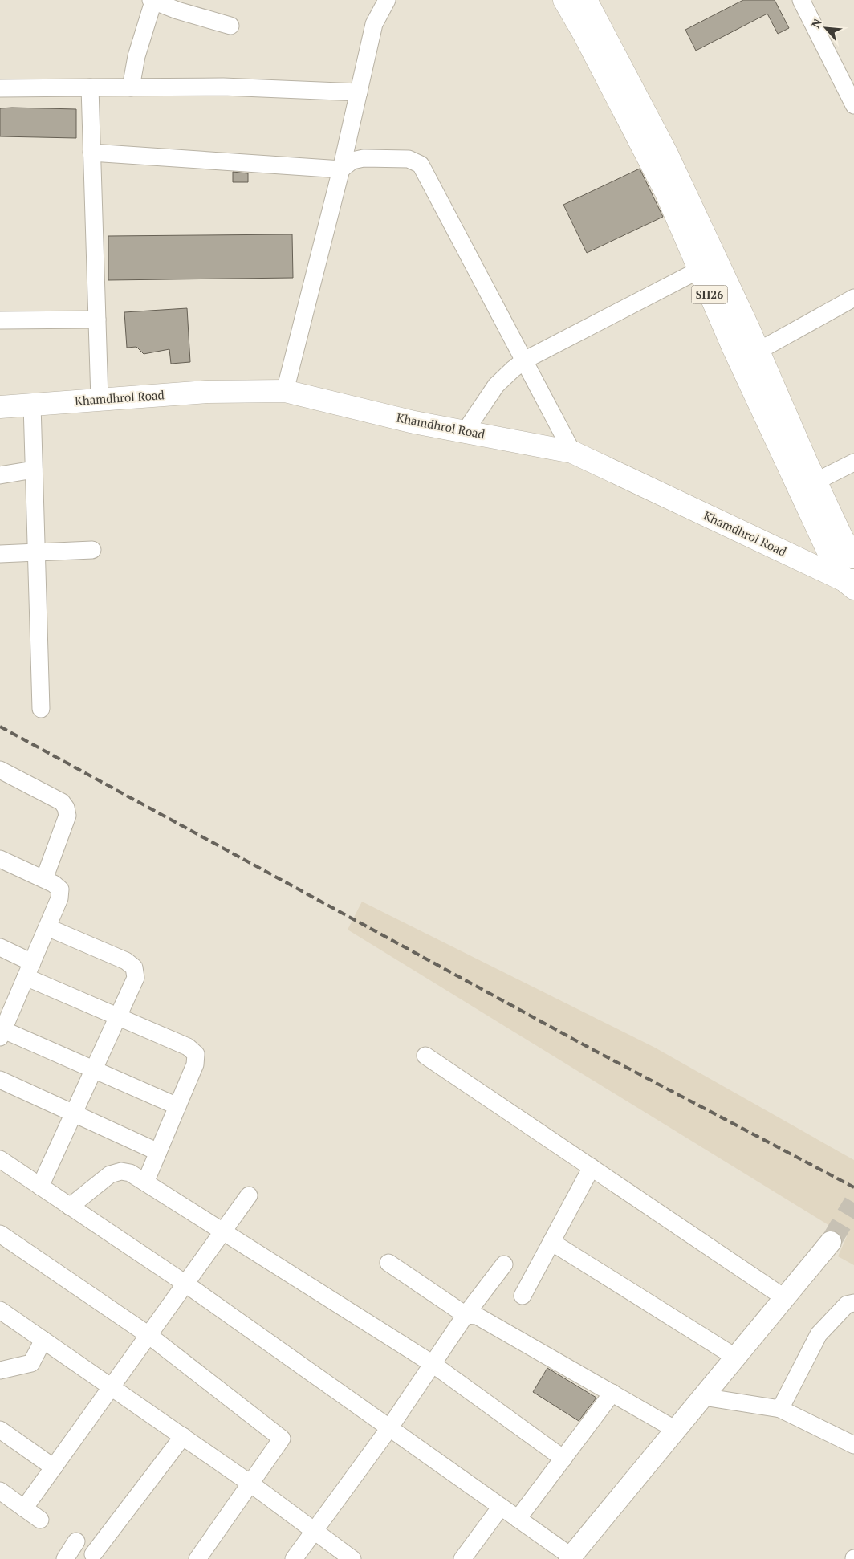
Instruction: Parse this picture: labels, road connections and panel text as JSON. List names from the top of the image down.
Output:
{
  "streets": {
    "main road": ["SH26", "Khamdhrol Road"]
  },
  "crossings": [
    ["SH26", "Khamdhrol Road"]
  ],
  "north": "top left"
}
